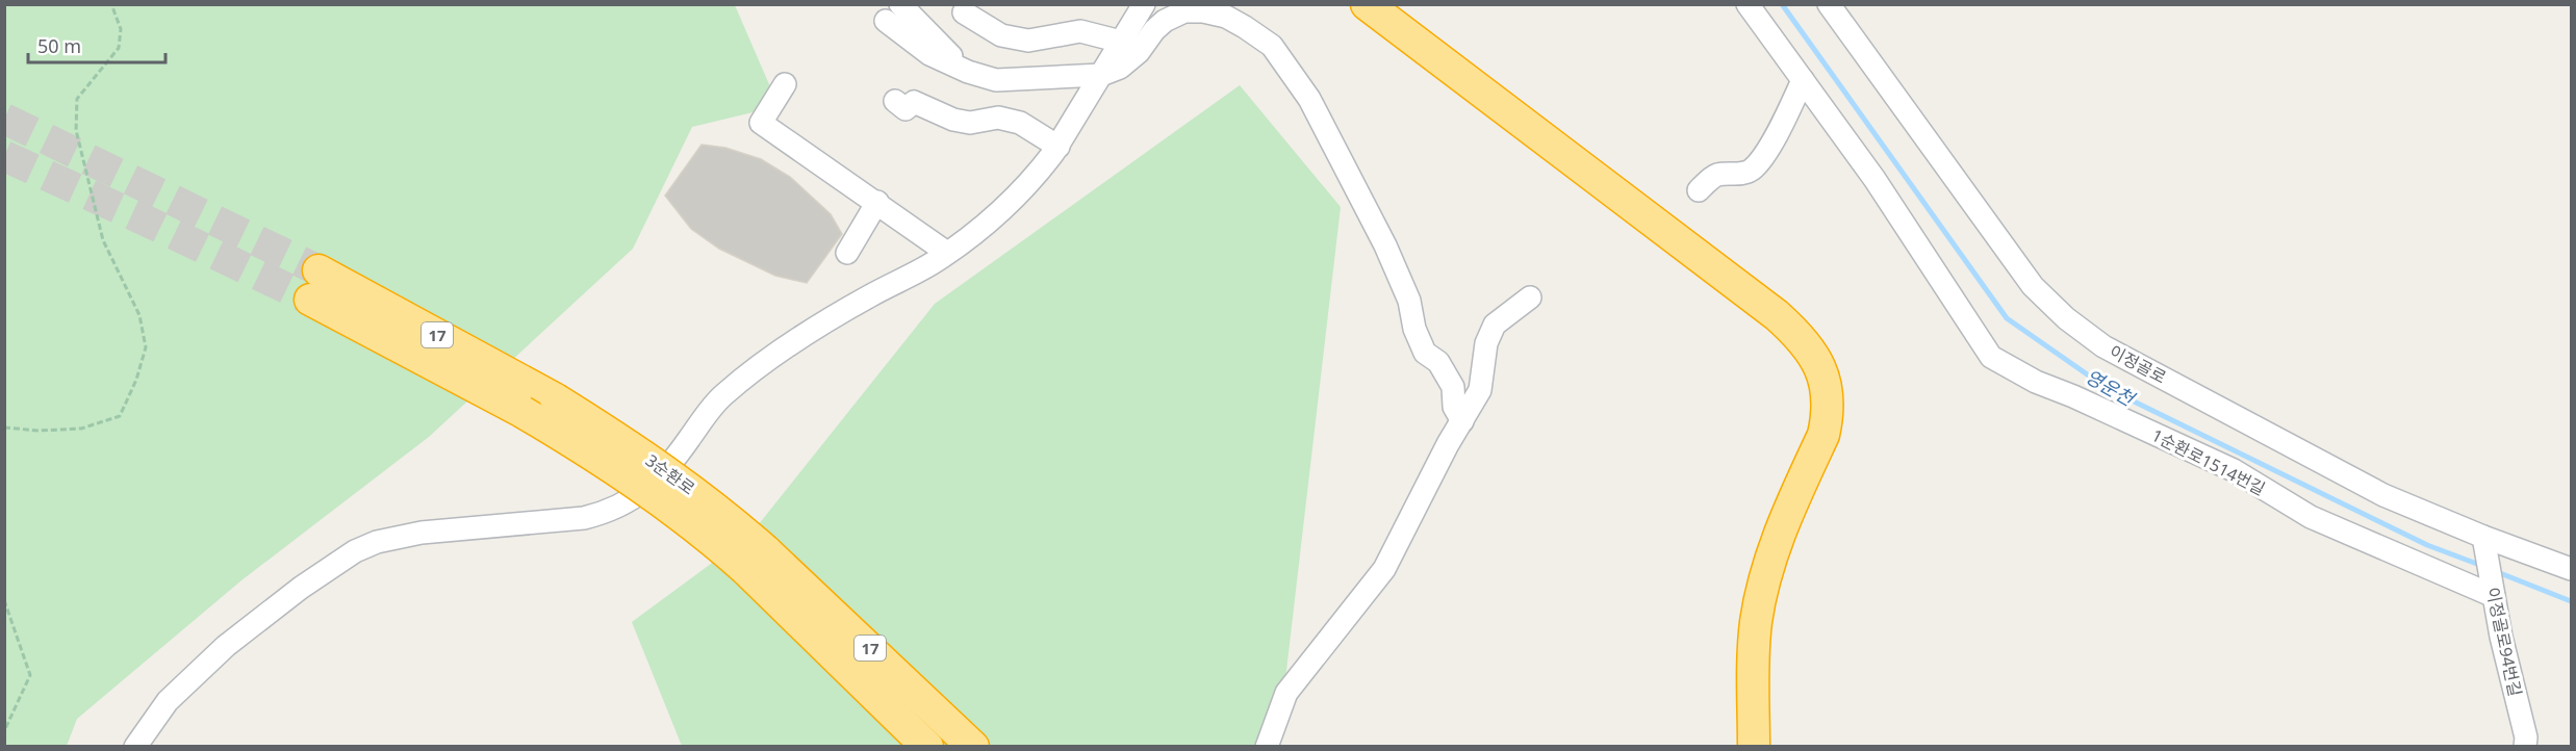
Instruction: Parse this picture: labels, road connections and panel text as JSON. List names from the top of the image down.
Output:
{
  "streets": {
    "highway": ["17", "3순환로"],
    "street": ["이정골로", "1순환로1514번길", "이정골로94번길"]
  },
  "crossings": [
    ["이정골로", "이정골로94번길"],
    ["1순환로1514번길", "이정골로94번길"]
  ],
  "water": ["영운천"],
  "scale_bar": "50 m"
}
